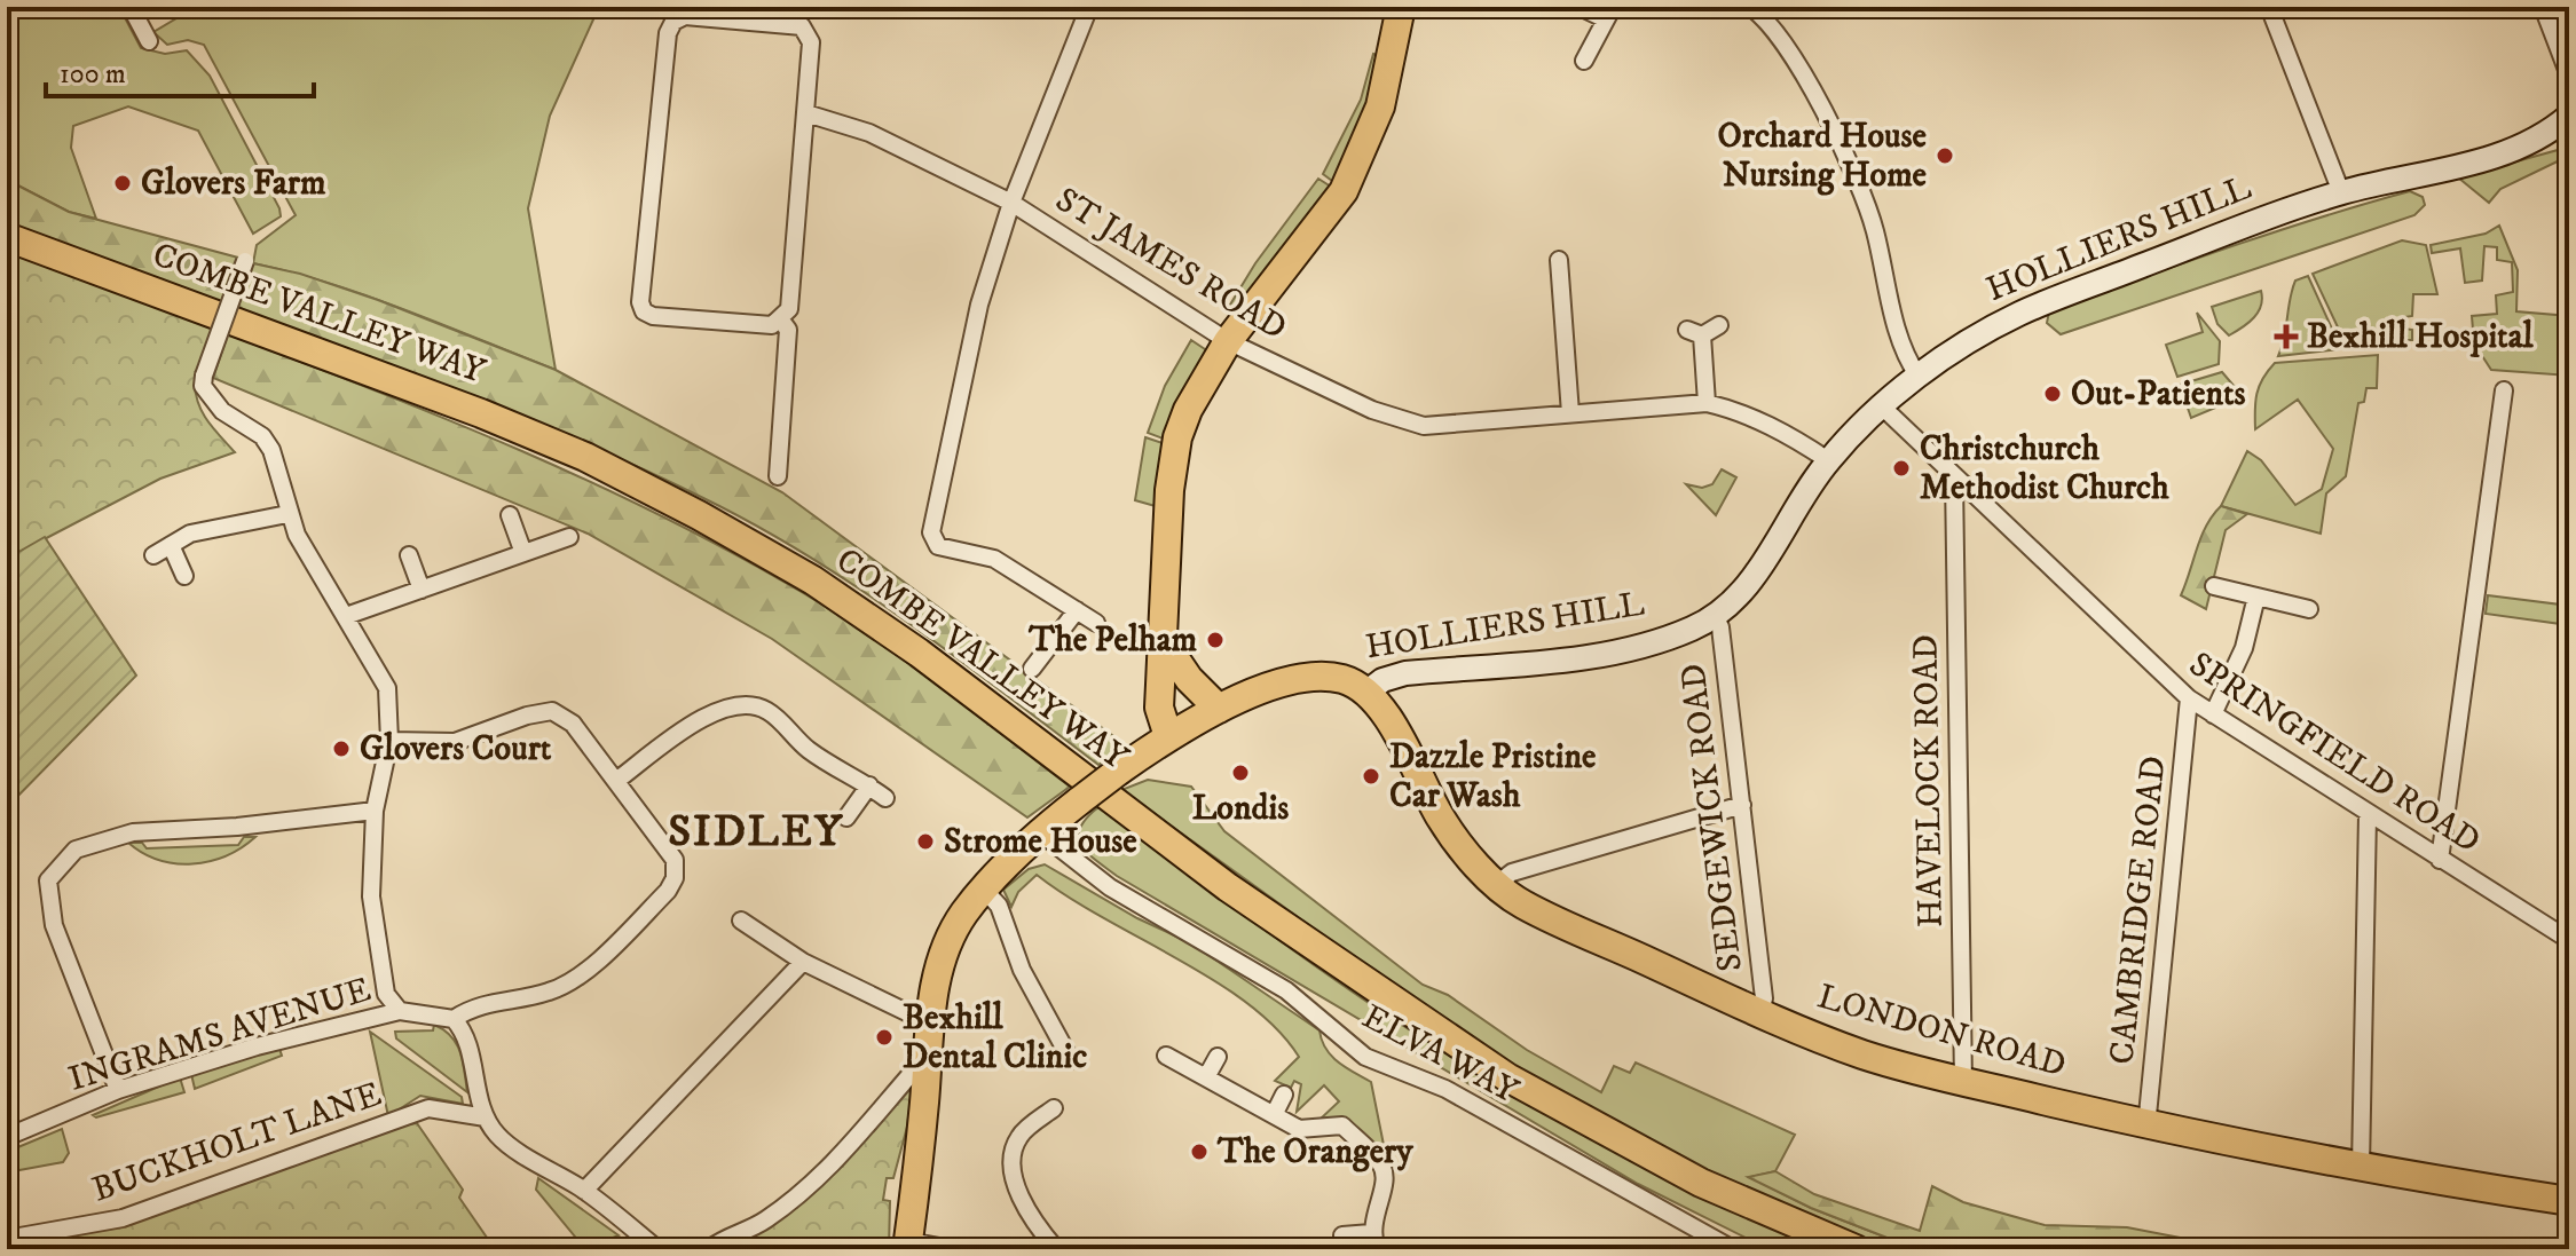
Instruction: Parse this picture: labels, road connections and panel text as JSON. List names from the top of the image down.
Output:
{
  "streets": {
    "main road": ["HOLLIERS HILL", "COMBE VALLEY WAY", "LONDON ROAD"],
    "street": [
      "ST JAMES ROAD",
      "SPRINGFIELD ROAD",
      "HAVELOCK ROAD",
      "SEDGEWICK ROAD",
      "CAMBRIDGE ROAD",
      "INGRAMS AVENUE",
      "ELVA WAY",
      "BUCKHOLT LANE"
    ]
  },
  "crossings": [
    ["HOLLIERS HILL", "ST JAMES ROAD"],
    ["HOLLIERS HILL", "SPRINGFIELD ROAD"],
    ["HOLLIERS HILL", "SEDGEWICK ROAD"],
    ["HOLLIERS HILL", "LONDON ROAD"],
    ["HOLLIERS HILL", "ELVA WAY"],
    ["SPRINGFIELD ROAD", "HAVELOCK ROAD"],
    ["SPRINGFIELD ROAD", "CAMBRIDGE ROAD"],
    ["HAVELOCK ROAD", "LONDON ROAD"],
    ["SEDGEWICK ROAD", "LONDON ROAD"],
    ["CAMBRIDGE ROAD", "LONDON ROAD"]
  ],
  "districts": ["SIDLEY"],
  "places": {
    "other": [
      "Orchard House Nursing Home",
      "Glovers Farm",
      "Out-Patients",
      "Christchurch Methodist Church",
      "The Pelham",
      "Glovers Court",
      "Londis",
      "Dazzle Pristine Car Wash",
      "Strome House",
      "Bexhill Dental Clinic",
      "The Orangery"
    ],
    "health": ["Bexhill Hospital"]
  },
  "scale_bar": "100 m"
}
